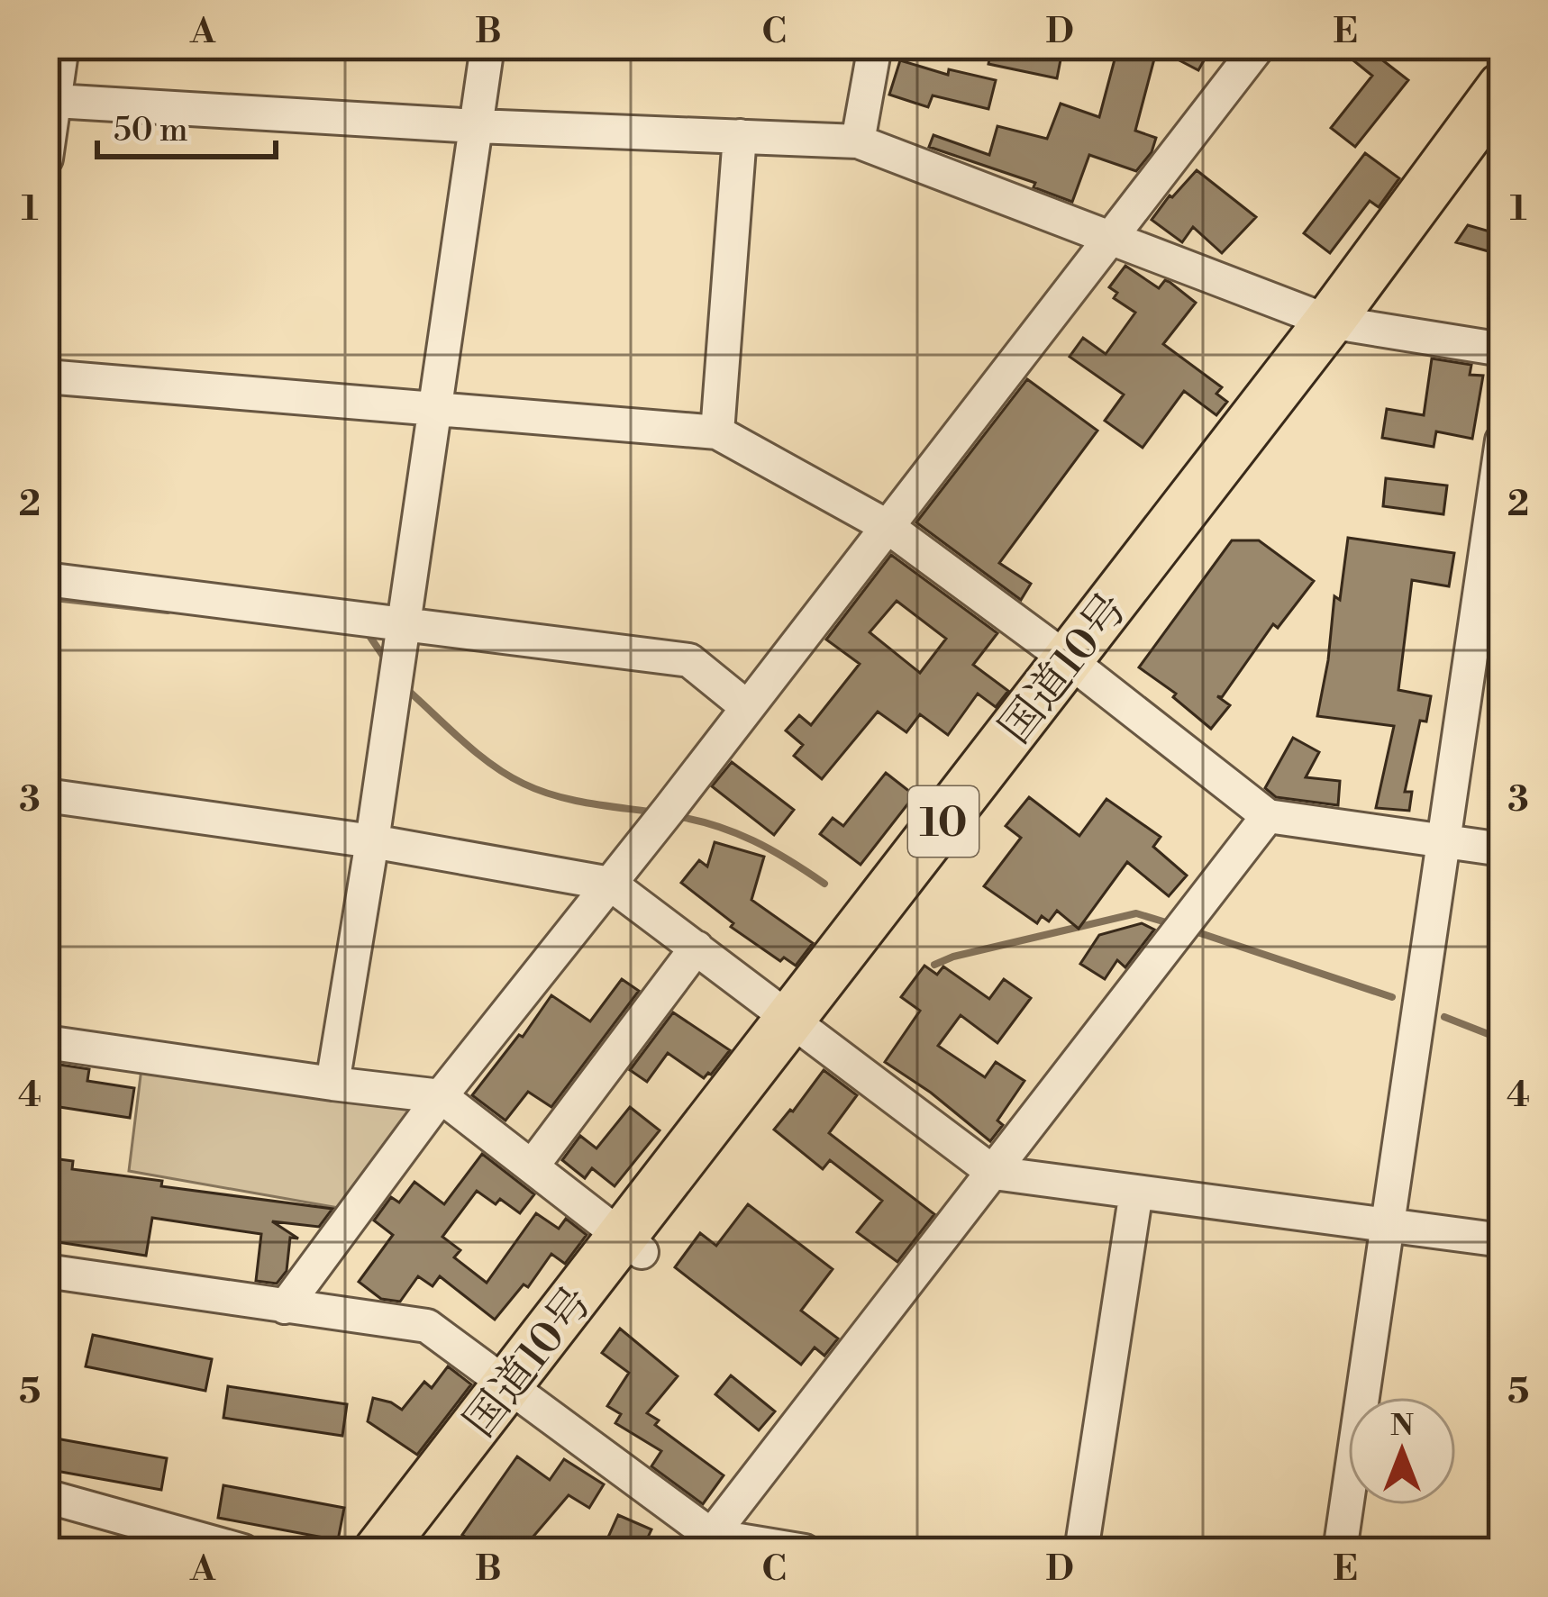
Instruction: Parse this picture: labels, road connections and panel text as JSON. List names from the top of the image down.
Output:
{
  "streets": {
    "highway": ["国道10号", "10"]
  },
  "scale_bar": "50 m",
  "north": "top",
  "grid": {
    "columns": [
      "A",
      "B",
      "C",
      "D",
      "E"
    ],
    "rows": [
      "1",
      "2",
      "3",
      "4",
      "5"
    ]
  }
}
